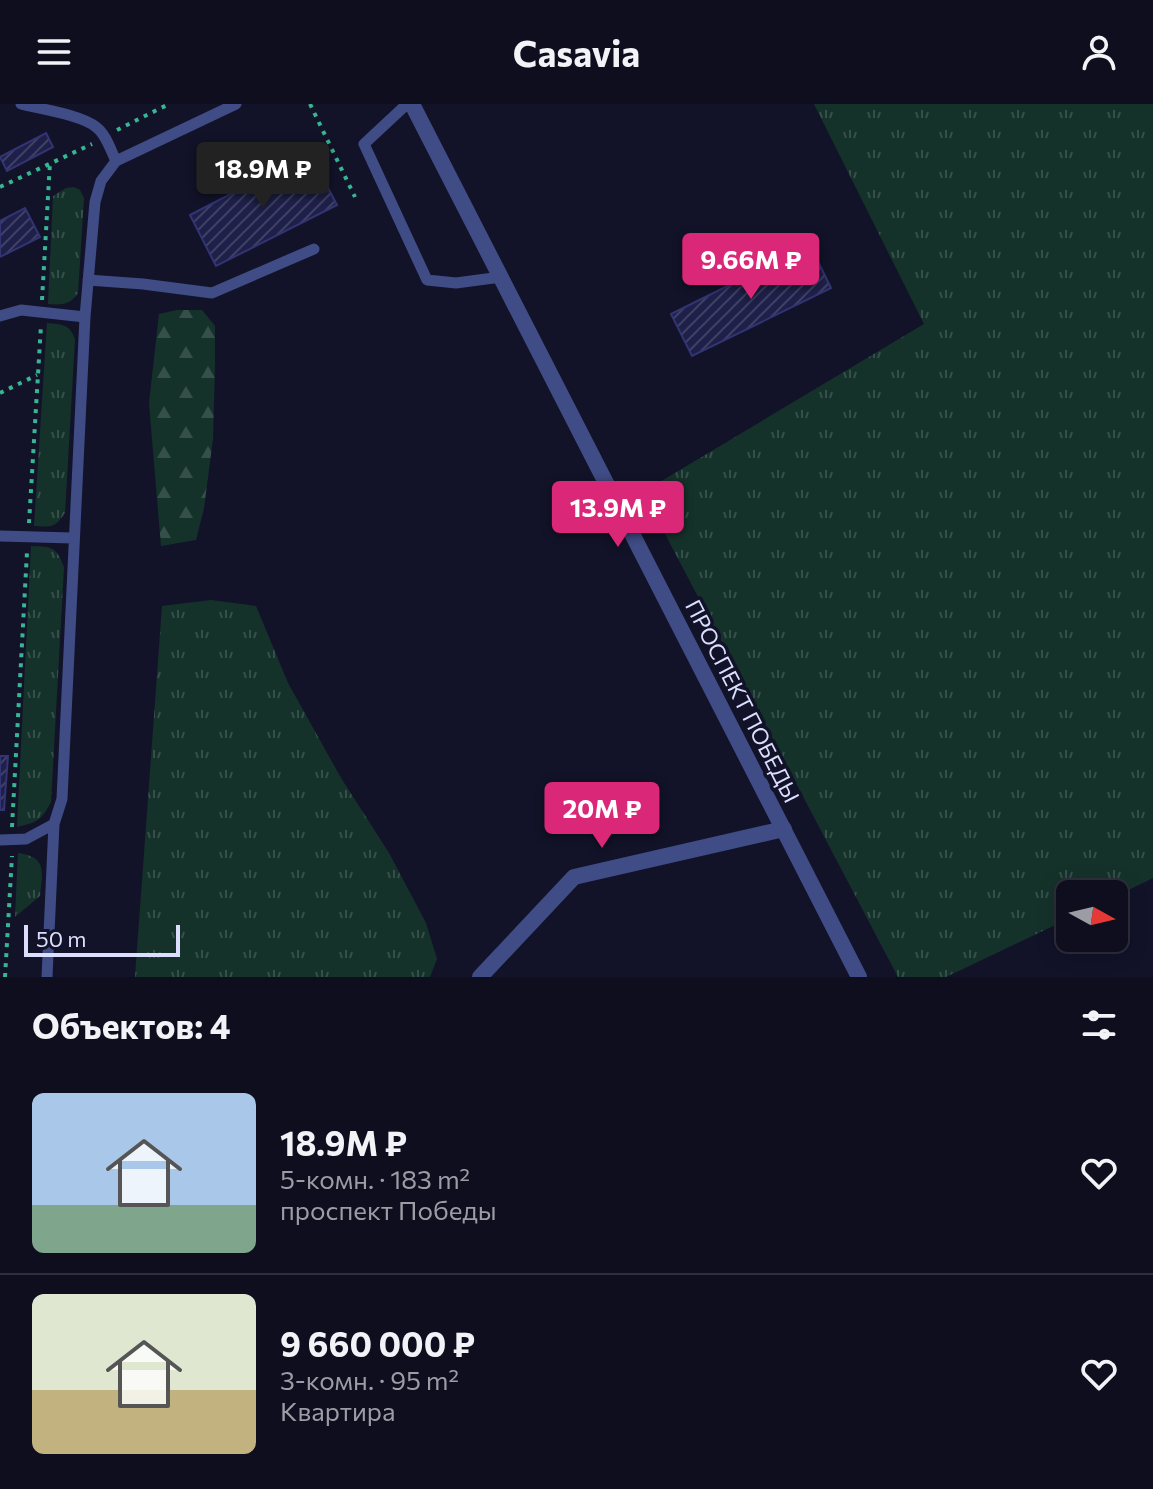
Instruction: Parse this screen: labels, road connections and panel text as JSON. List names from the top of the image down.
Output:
{
  "streets": {
    "street": ["ПРОСПЕКТ ПОБЕДЫ"]
  },
  "scale_bar": "50 m",
  "north": "right",
  "page": {
    "header": "Casavia",
    "price": [
      "18.9M ₽",
      "9.66M ₽",
      "13.9M ₽",
      "20M ₽"
    ],
    "scale": "50 m",
    "heading": "Объектов: 4",
    "list": [
      {
        "name": "18.9M ₽",
        "note": "5-комн. · 183 m² · проспект Победы"
      },
      {
        "name": "9 660 000 ₽",
        "note": "3-комн. · 95 m² · Квартира"
      }
    ]
  }
}
